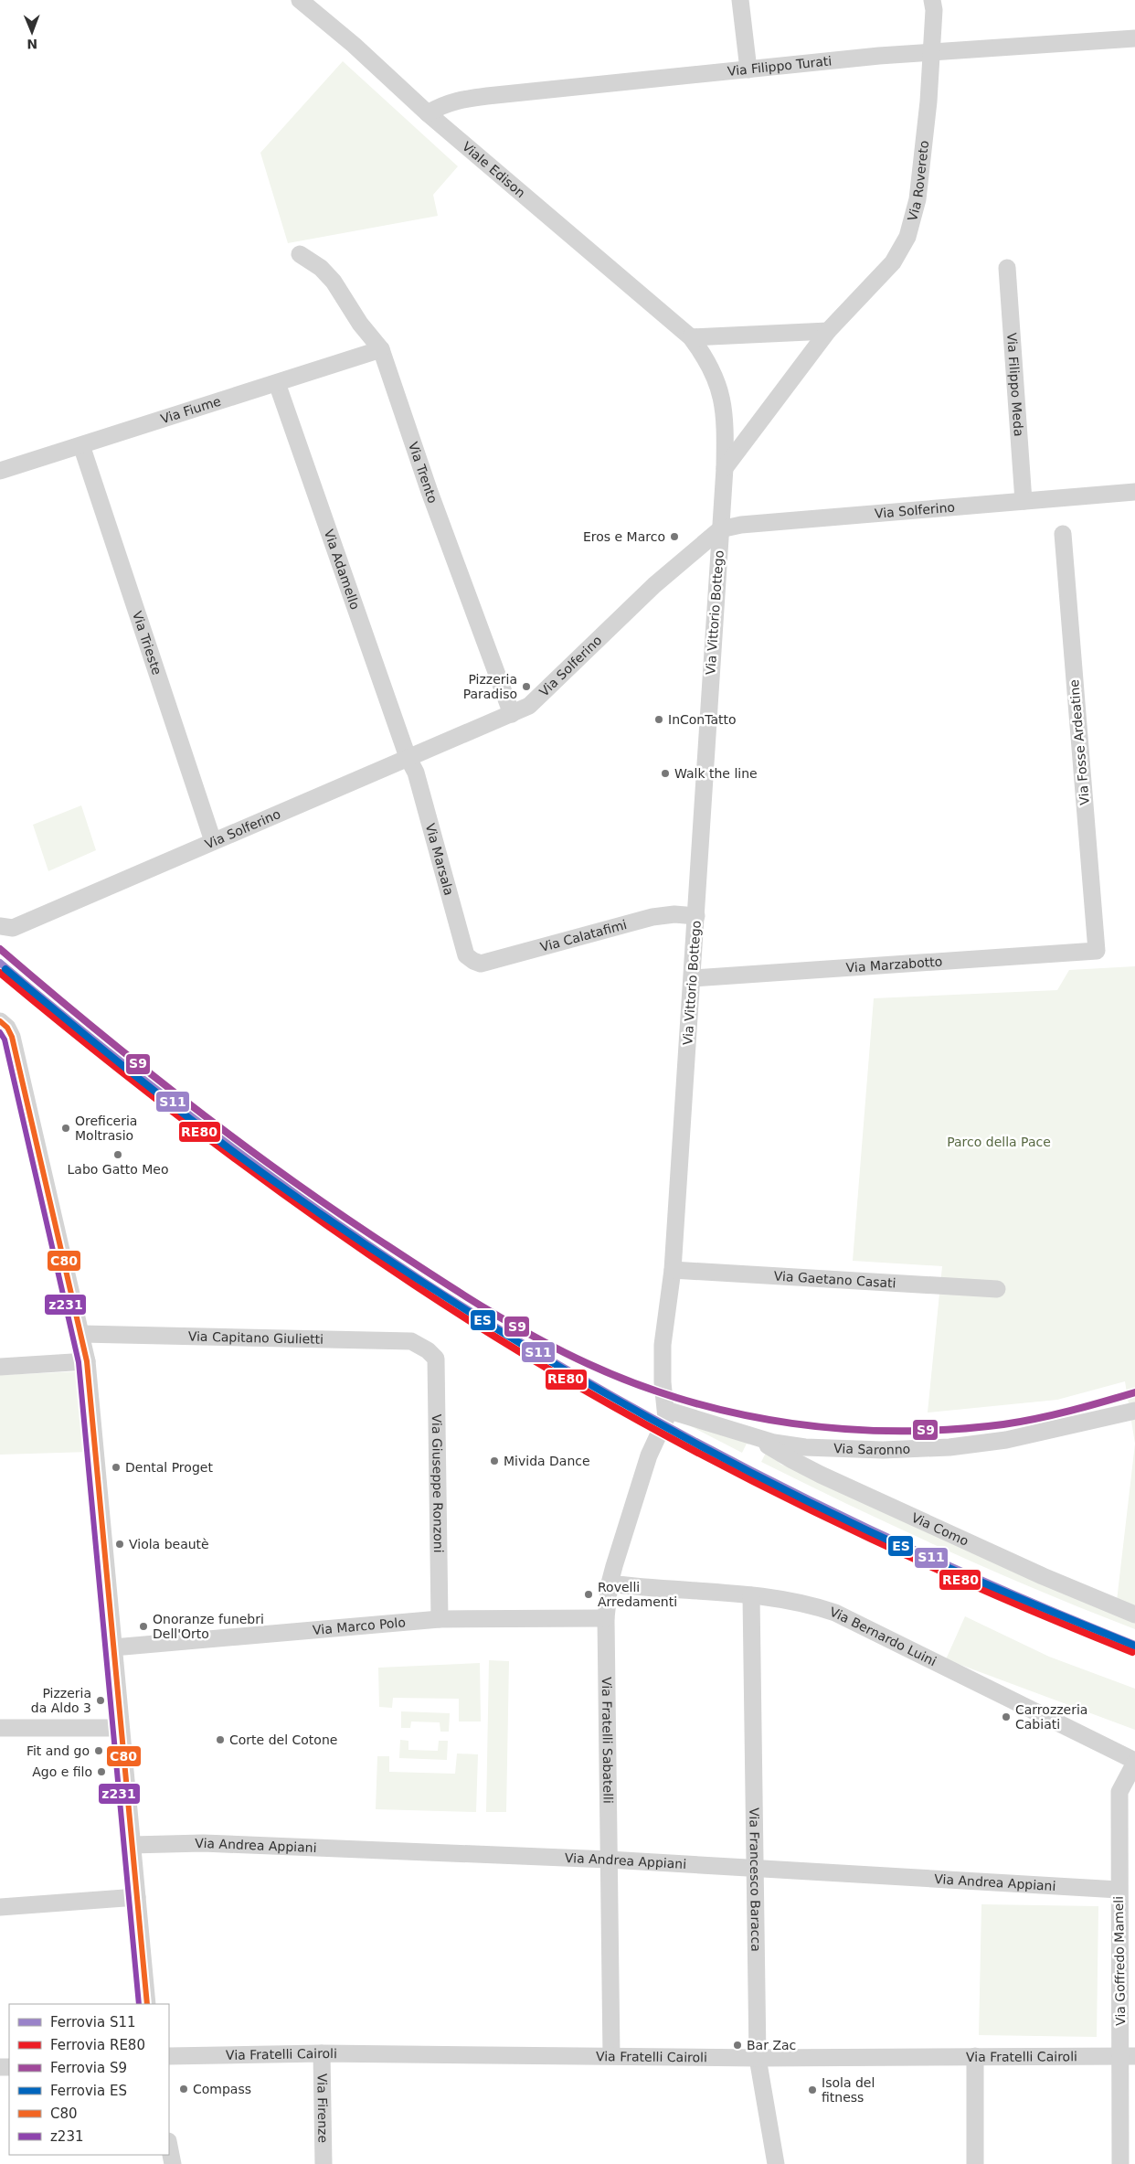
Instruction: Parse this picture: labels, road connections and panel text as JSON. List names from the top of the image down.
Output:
{
  "streets": {
    "street": [
      "Via Filippo Turati",
      "Viale Edison",
      "Via Rovereto",
      "Via Filippo Meda",
      "Via Fiume",
      "Via Trento",
      "Via Solferino",
      "Via Adamello",
      "Via Vittorio Bottego",
      "Via Trieste",
      "Via Fosse Ardeatine",
      "Via Marsala",
      "Via Calatafimi",
      "Via Marzabotto",
      "Via Gaetano Casati",
      "Via Capitano Giulietti",
      "Via Saronno",
      "Via Giuseppe Ronzoni",
      "Via Como",
      "Via Marco Polo",
      "Via Bernardo Luini",
      "Via Fratelli Sabatelli",
      "Via Andrea Appiani",
      "Via Francesco Baracca",
      "Via Goffredo Mameli",
      "Via Fratelli Cairoli",
      "Via Firenze"
    ]
  },
  "crossings": [
    ["Via Filippo Turati", "Viale Edison"],
    ["Via Filippo Turati", "Via Rovereto"],
    ["Via Filippo Meda", "Via Solferino"],
    ["Via Fiume", "Via Trento"],
    ["Via Fiume", "Via Adamello"],
    ["Via Fiume", "Via Trieste"],
    ["Via Trento", "Via Solferino"],
    ["Via Solferino", "Via Adamello"],
    ["Via Solferino", "Via Vittorio Bottego"],
    ["Via Solferino", "Via Trieste"],
    ["Via Solferino", "Via Marsala"],
    ["Via Adamello", "Via Marsala"],
    ["Via Vittorio Bottego", "Via Calatafimi"],
    ["Via Vittorio Bottego", "Via Marzabotto"],
    ["Via Vittorio Bottego", "Via Gaetano Casati"],
    ["Via Vittorio Bottego", "Via Saronno"],
    ["Via Vittorio Bottego", "Via Fratelli Sabatelli"],
    ["Via Fosse Ardeatine", "Via Marzabotto"],
    ["Via Marsala", "Via Calatafimi"],
    ["Via Capitano Giulietti", "Via Giuseppe Ronzoni"],
    ["Via Saronno", "Via Como"],
    ["Via Giuseppe Ronzoni", "Via Marco Polo"],
    ["Via Marco Polo", "Via Fratelli Sabatelli"],
    ["Via Bernardo Luini", "Via Fratelli Sabatelli"],
    ["Via Bernardo Luini", "Via Francesco Baracca"],
    ["Via Bernardo Luini", "Via Goffredo Mameli"],
    ["Via Fratelli Sabatelli", "Via Andrea Appiani"],
    ["Via Fratelli Sabatelli", "Via Fratelli Cairoli"],
    ["Via Andrea Appiani", "Via Francesco Baracca"],
    ["Via Andrea Appiani", "Via Goffredo Mameli"],
    ["Via Francesco Baracca", "Via Fratelli Cairoli"],
    ["Via Goffredo Mameli", "Via Fratelli Cairoli"],
    ["Via Fratelli Cairoli", "Via Firenze"]
  ],
  "parks": ["Parco della Pace"],
  "places": [
    "Eros e Marco",
    "Pizzeria Paradiso",
    "InConTatto",
    "Walk the line",
    "Oreficeria Moltrasio",
    "Labo Gatto Meo",
    "Mivida Dance",
    "Dental Proget",
    "Viola beautè",
    "Rovelli Arredamenti",
    "Onoranze funebri Dell'Orto",
    "Pizzeria da Aldo 3",
    "Carrozzeria Cabiati",
    "Corte del Cotone",
    "Fit and go",
    "Ago e filo",
    "Bar Zac",
    "Compass",
    "Isola del fitness"
  ],
  "lines": [
    "rail line S9",
    "rail line S11",
    "rail line ES",
    "rail line RE80",
    "transit line C80",
    "transit line z231"
  ],
  "legend": [
    "Ferrovia S11",
    "Ferrovia RE80",
    "Ferrovia S9",
    "Ferrovia ES",
    "C80",
    "z231"
  ],
  "north": "bottom"
}
